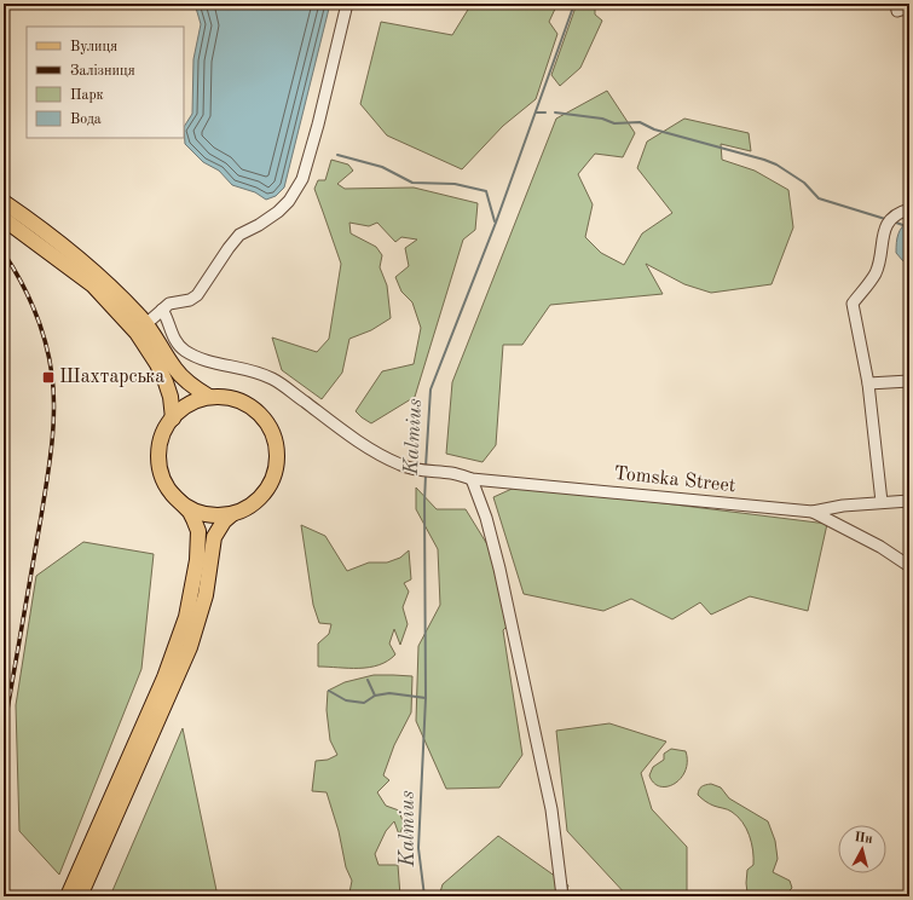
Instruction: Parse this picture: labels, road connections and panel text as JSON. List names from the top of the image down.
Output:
{
  "streets": {
    "street": ["Tomska Street"]
  },
  "water": ["Kalmius"],
  "places": {
    "transit": ["Шахтарська"]
  },
  "legend": [
    "Вулиця",
    "Залізниця",
    "Парк",
    "Вода"
  ],
  "north": "top"
}
